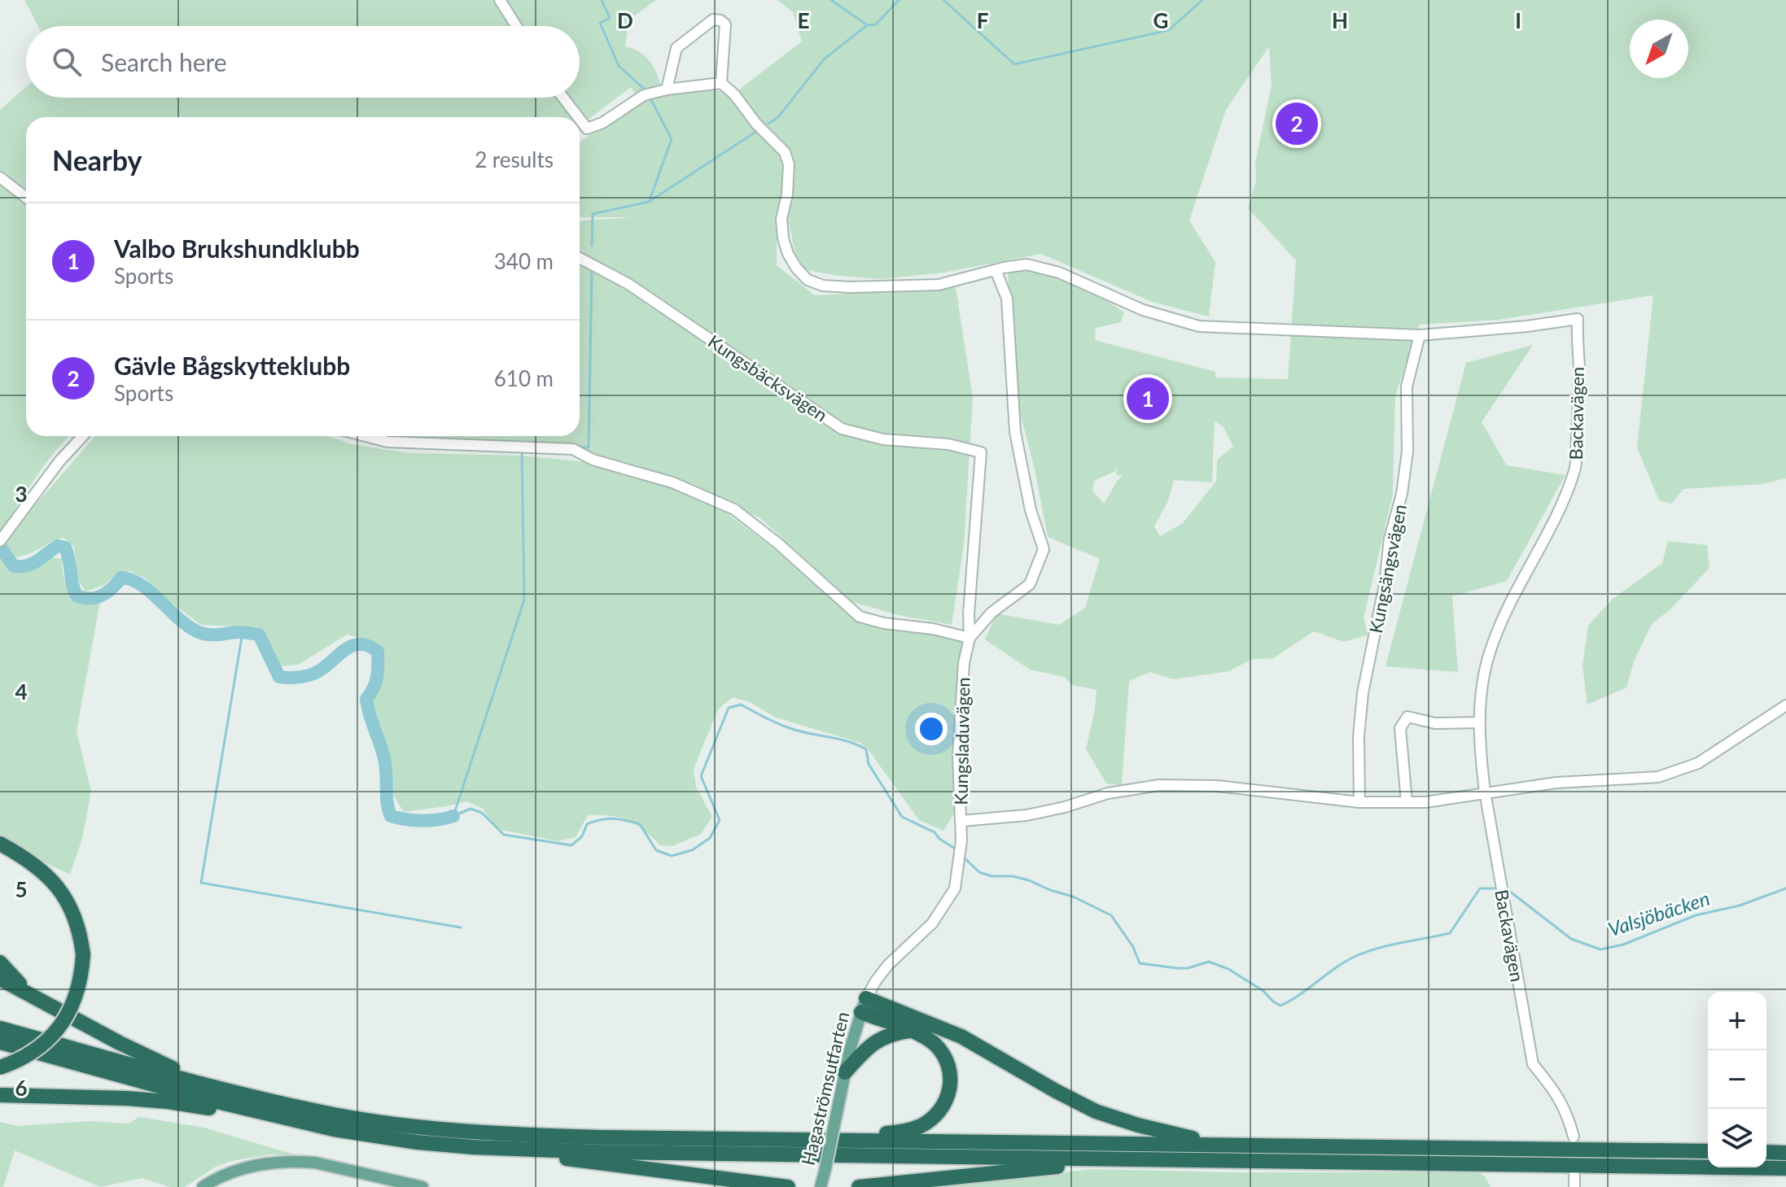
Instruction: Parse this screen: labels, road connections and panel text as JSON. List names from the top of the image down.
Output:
{
  "streets": {
    "main road": ["Hagaströmsutfarten"],
    "street": [
      "Kungsbäcksvägen",
      "Backavägen",
      "Kungsängsvägen",
      "Kungsladuvägen"
    ]
  },
  "crossings": [
    ["Kungsbäcksvägen", "Kungsladuvägen"],
    ["Backavägen", "Kungsängsvägen"],
    ["Kungsladuvägen", "Hagaströmsutfarten"]
  ],
  "water": ["Valsjöbäcken"],
  "north": "bottom left",
  "page": {
    "search": "Search here",
    "pins": ["2", "1"],
    "heading": ["Nearby", "2 results"],
    "list": [
      {
        "mark": "1",
        "name": "Valbo Brukshundklubb",
        "note": "Sports",
        "value": "340 m"
      },
      {
        "mark": "2",
        "name": "Gävle Bågskytteklubb",
        "note": "Sports",
        "value": "610 m"
      }
    ],
    "map_buttons": ["+", "−"]
  },
  "grid": {
    "columns": [
      "D",
      "E",
      "F",
      "G",
      "H",
      "I"
    ],
    "rows": [
      "3",
      "4",
      "5",
      "6"
    ]
  }
}
